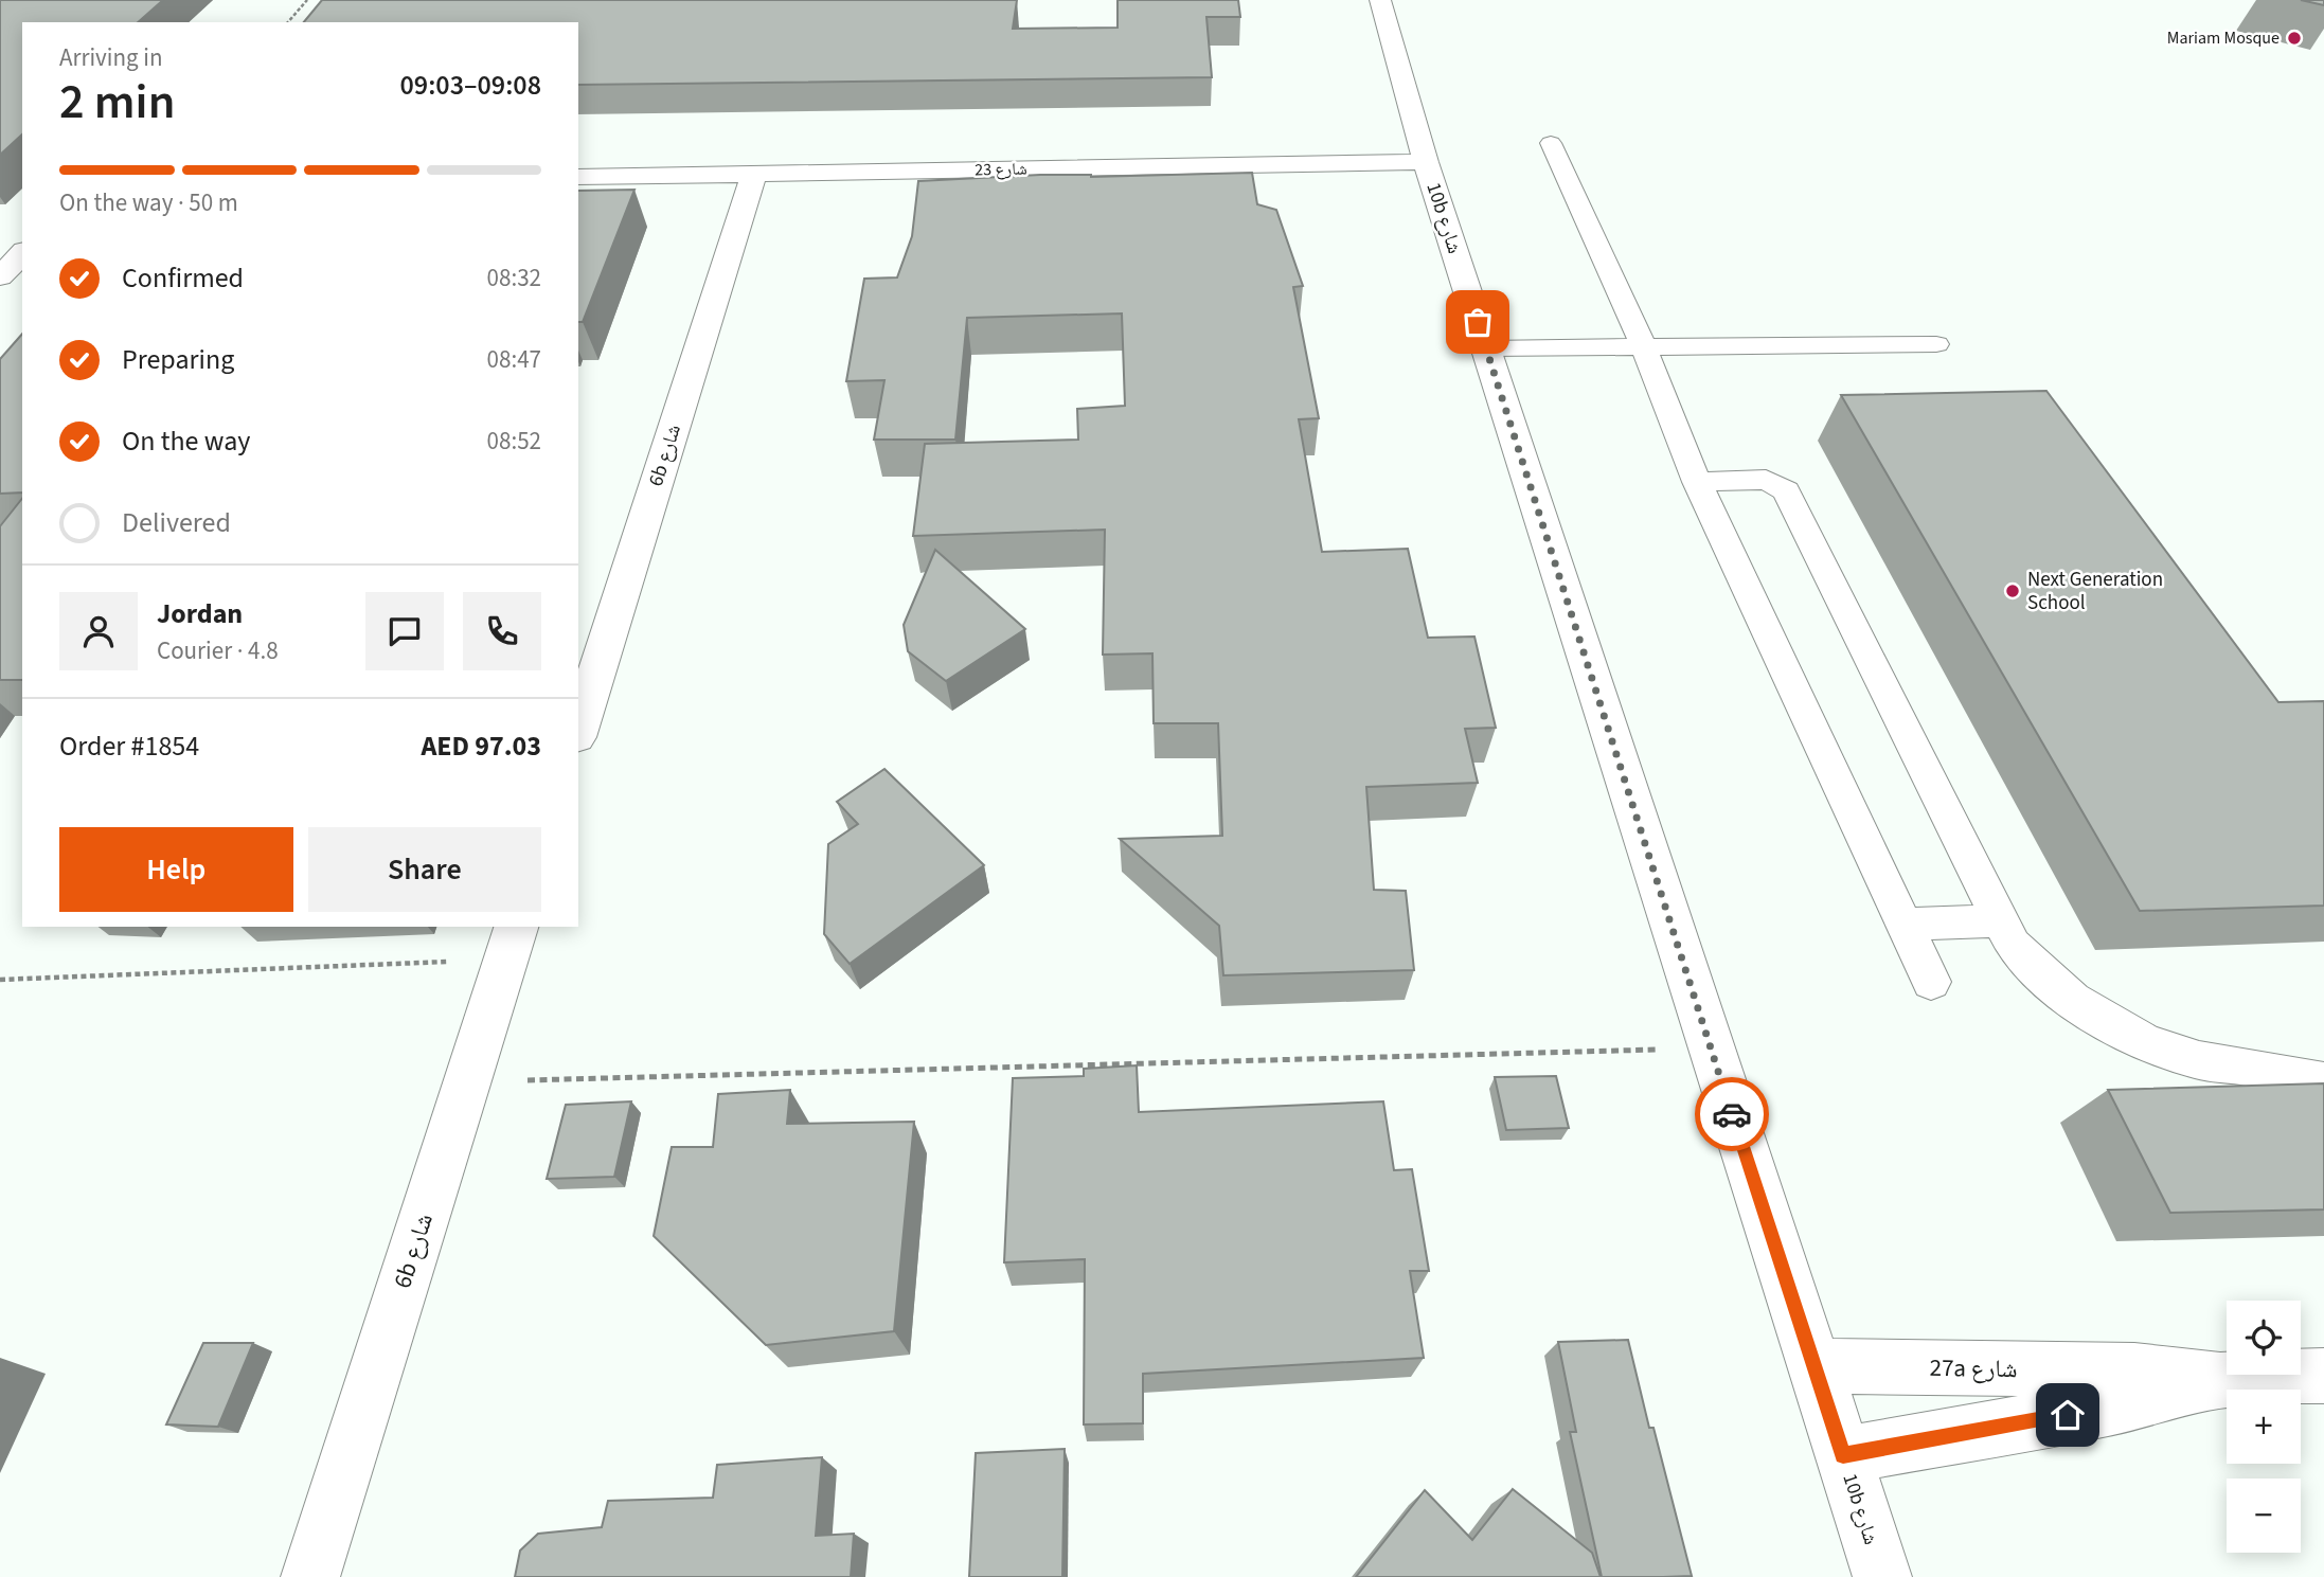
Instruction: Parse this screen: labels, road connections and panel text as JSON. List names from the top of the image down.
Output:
{
  "streets": {
    "street": [
      "شارع 23",
      "10b شارع",
      "6b شارع",
      "27a شارع"
    ]
  },
  "crossings": [
    ["شارع 23", "10b شارع"],
    ["شارع 23", "6b شارع"],
    ["10b شارع", "27a شارع"]
  ],
  "places": ["Mariam Mosque", "Next Generation School"],
  "page": {
    "heading": ["2 min", "Arriving in", "09:03–09:08"],
    "panel": [
      "Jordan",
      "Courier · 4.8",
      "Order #1854",
      "AED 97.03"
    ],
    "bar": "On the way · 50 m",
    "list": [
      ["Confirmed", "08:32"],
      ["Preparing", "08:47"],
      ["On the way", "08:52"],
      "Delivered"
    ],
    "buttons": ["Help", "Share"],
    "map_buttons": ["+", "−"]
  }
}
